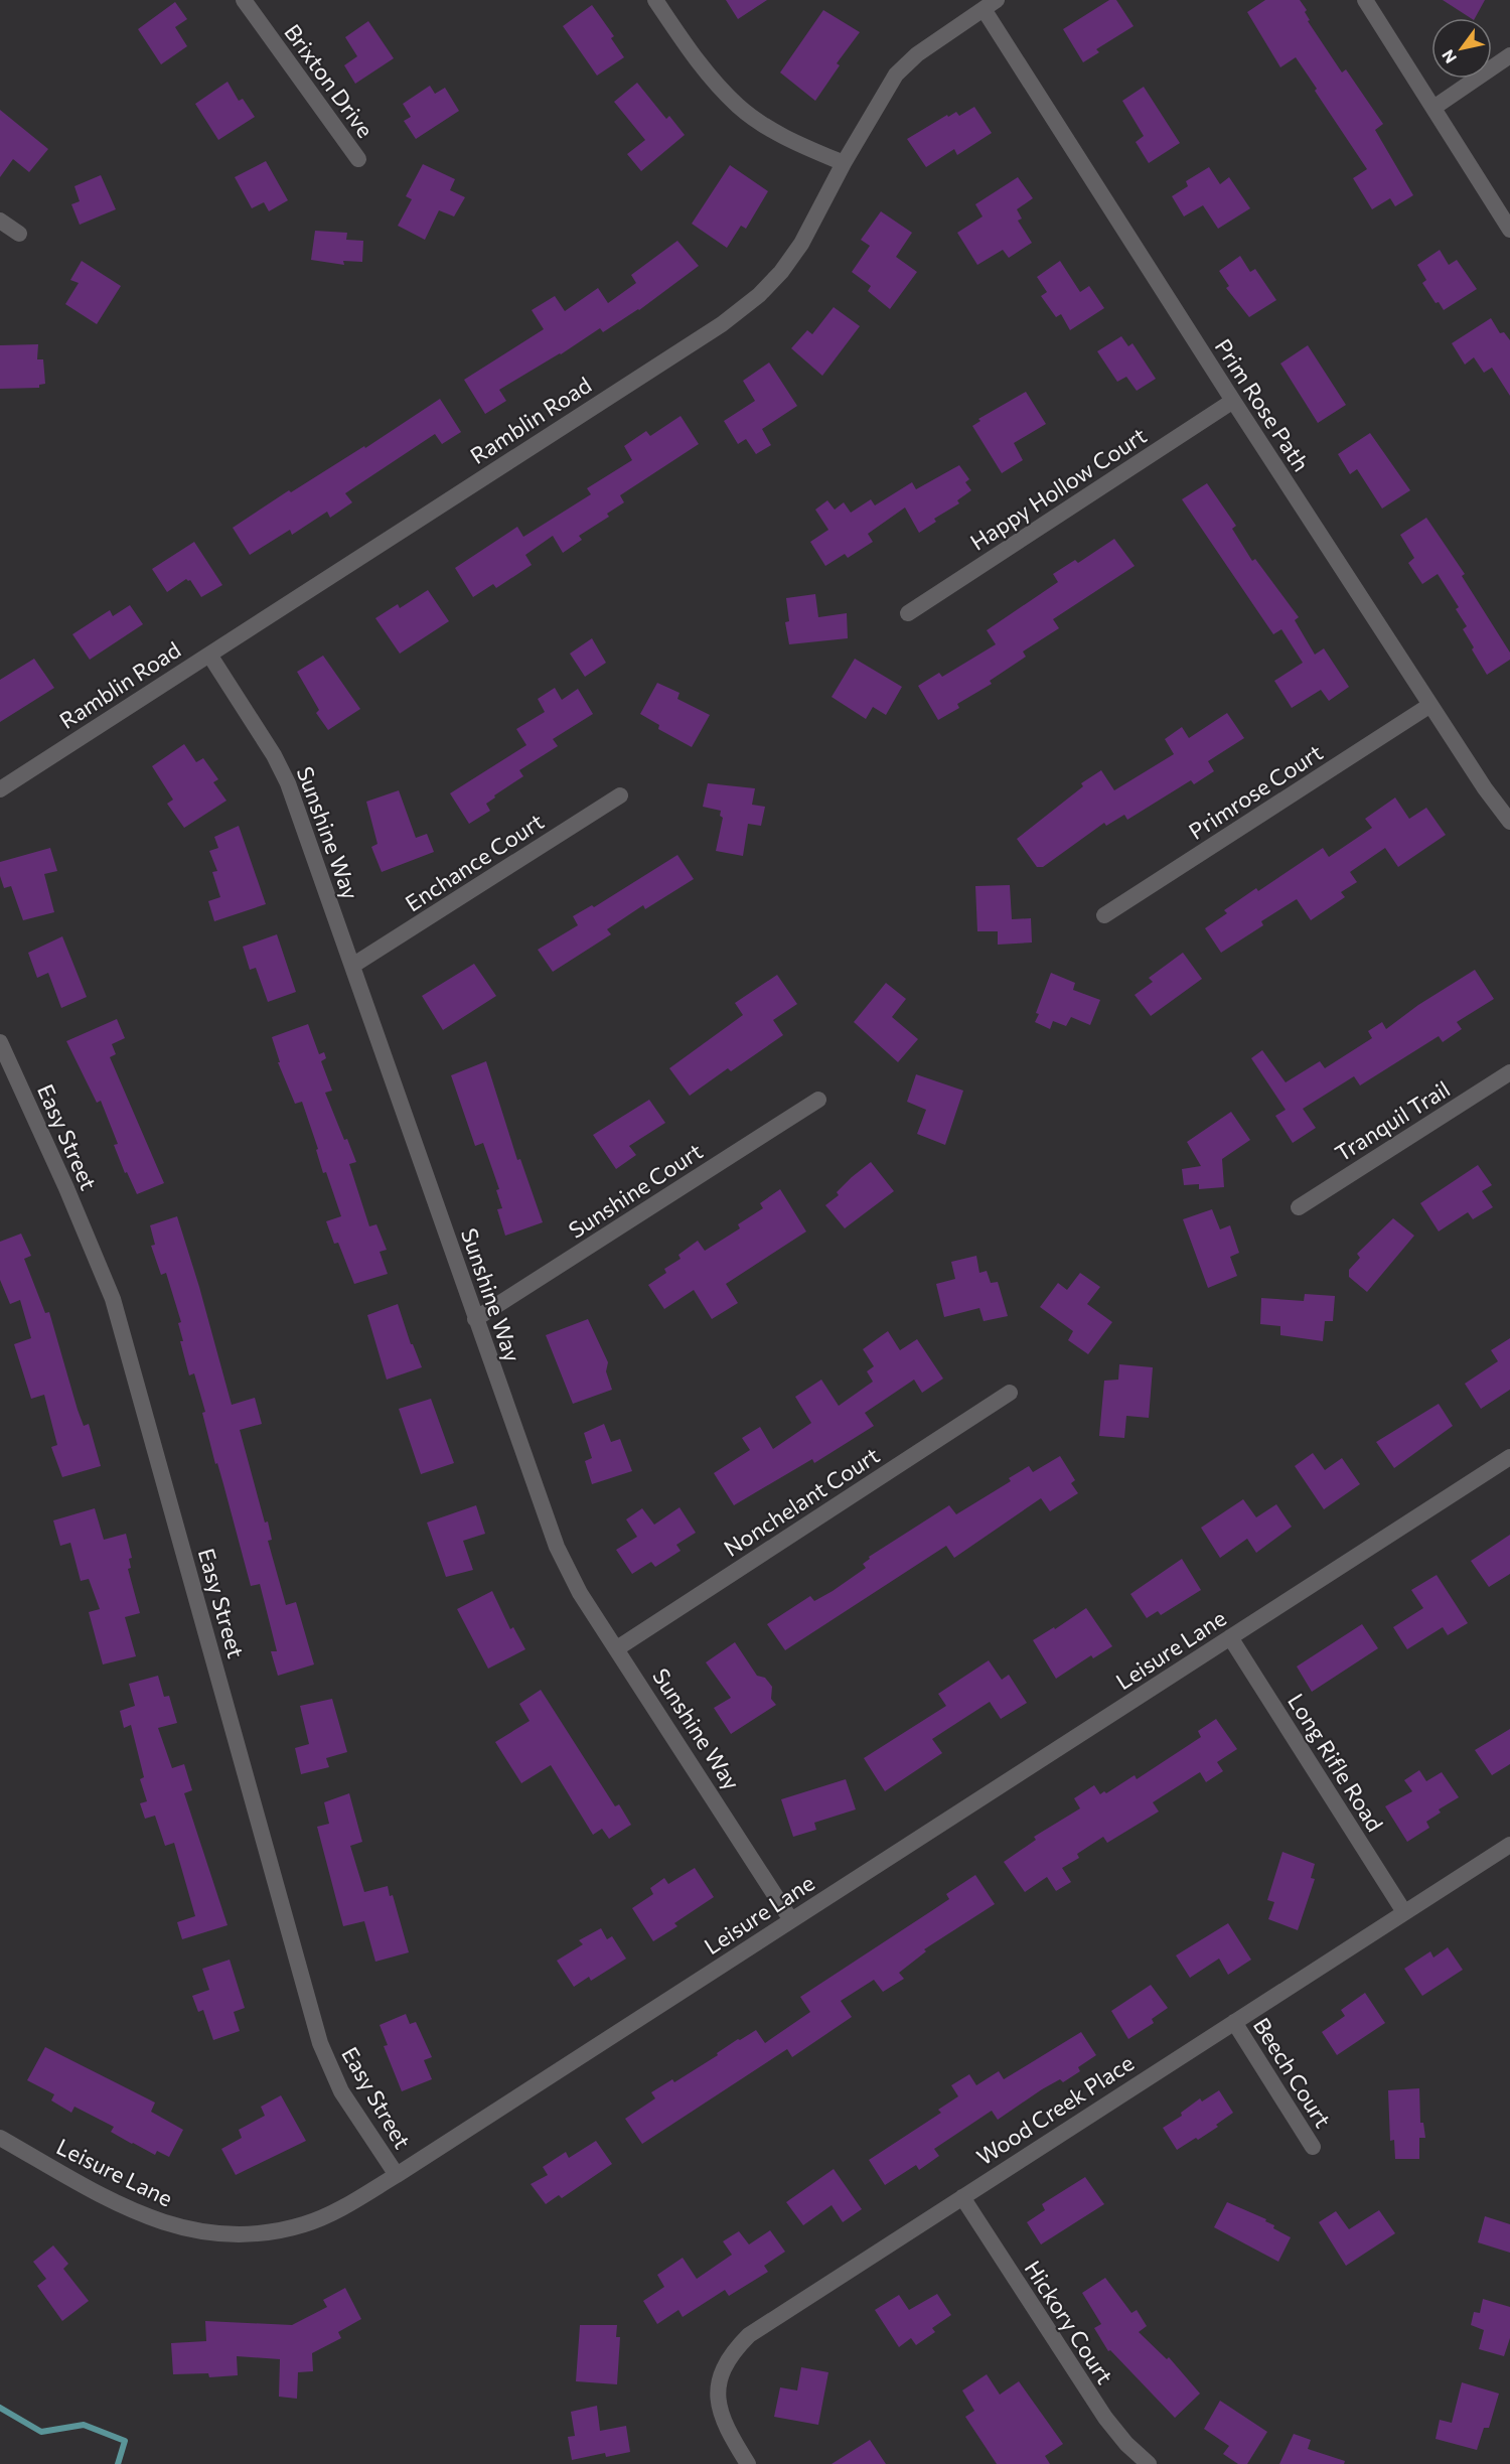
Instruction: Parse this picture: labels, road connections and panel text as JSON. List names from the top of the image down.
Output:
{
  "streets": {
    "street": [
      "Brixton Drive",
      "Prim Rose Path",
      "Ramblin Road",
      "Happy Hollow Court",
      "Primrose Court",
      "Sunshine Way",
      "Enchance Court",
      "Tranquil Trail",
      "Easy Street",
      "Sunshine Court",
      "Nonchelant Court",
      "Leisure Lane",
      "Long Rifle Road",
      "Beech Court",
      "Wood Creek Place",
      "Hickory Court"
    ]
  },
  "crossings": [
    ["Prim Rose Path", "Ramblin Road"],
    ["Prim Rose Path", "Happy Hollow Court"],
    ["Prim Rose Path", "Primrose Court"],
    ["Ramblin Road", "Sunshine Way"],
    ["Sunshine Way", "Enchance Court"],
    ["Sunshine Way", "Sunshine Court"],
    ["Sunshine Way", "Nonchelant Court"],
    ["Sunshine Way", "Leisure Lane"],
    ["Easy Street", "Leisure Lane"],
    ["Leisure Lane", "Long Rifle Road"],
    ["Long Rifle Road", "Wood Creek Place"],
    ["Beech Court", "Wood Creek Place"],
    ["Wood Creek Place", "Hickory Court"]
  ],
  "north": "bottom left"
}
